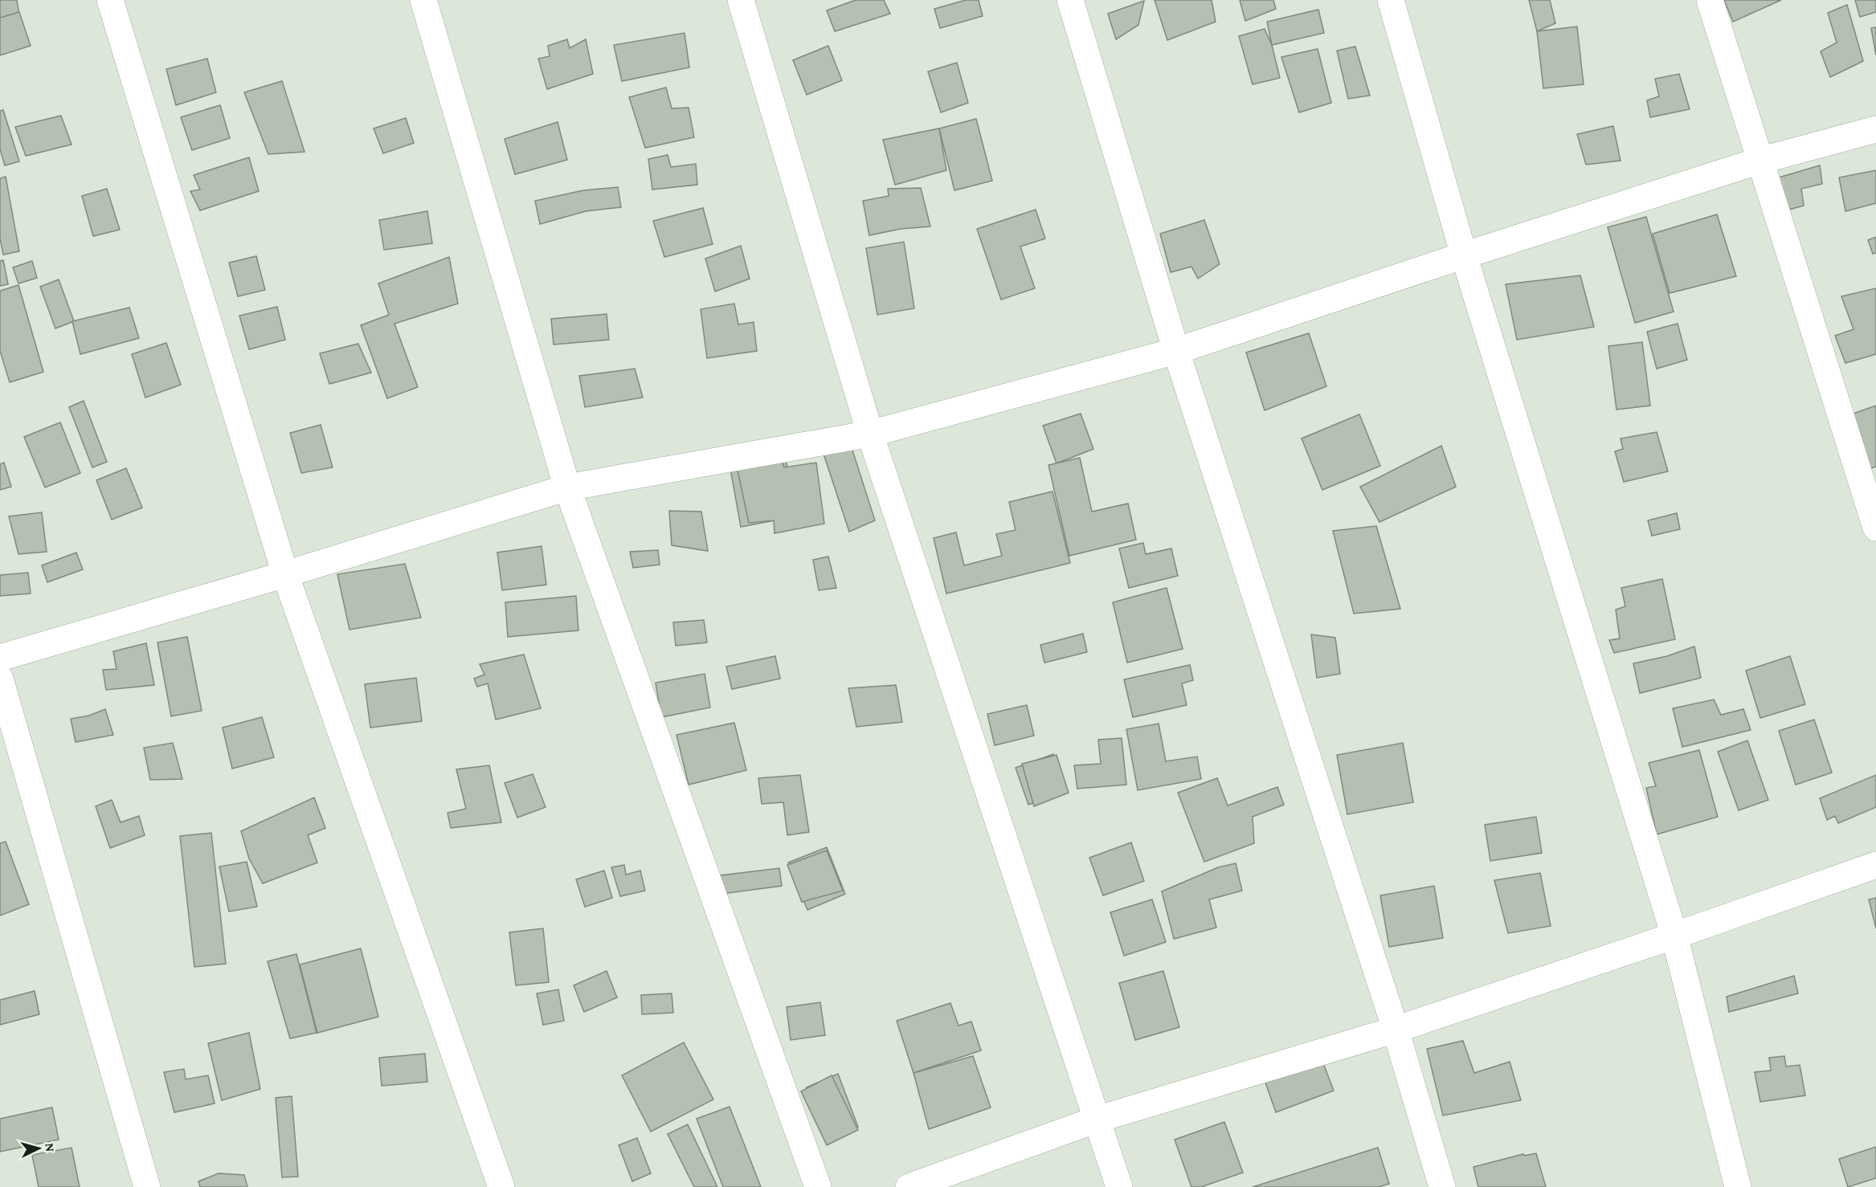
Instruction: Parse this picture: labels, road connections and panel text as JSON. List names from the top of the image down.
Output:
{
  "north": "right"
}
